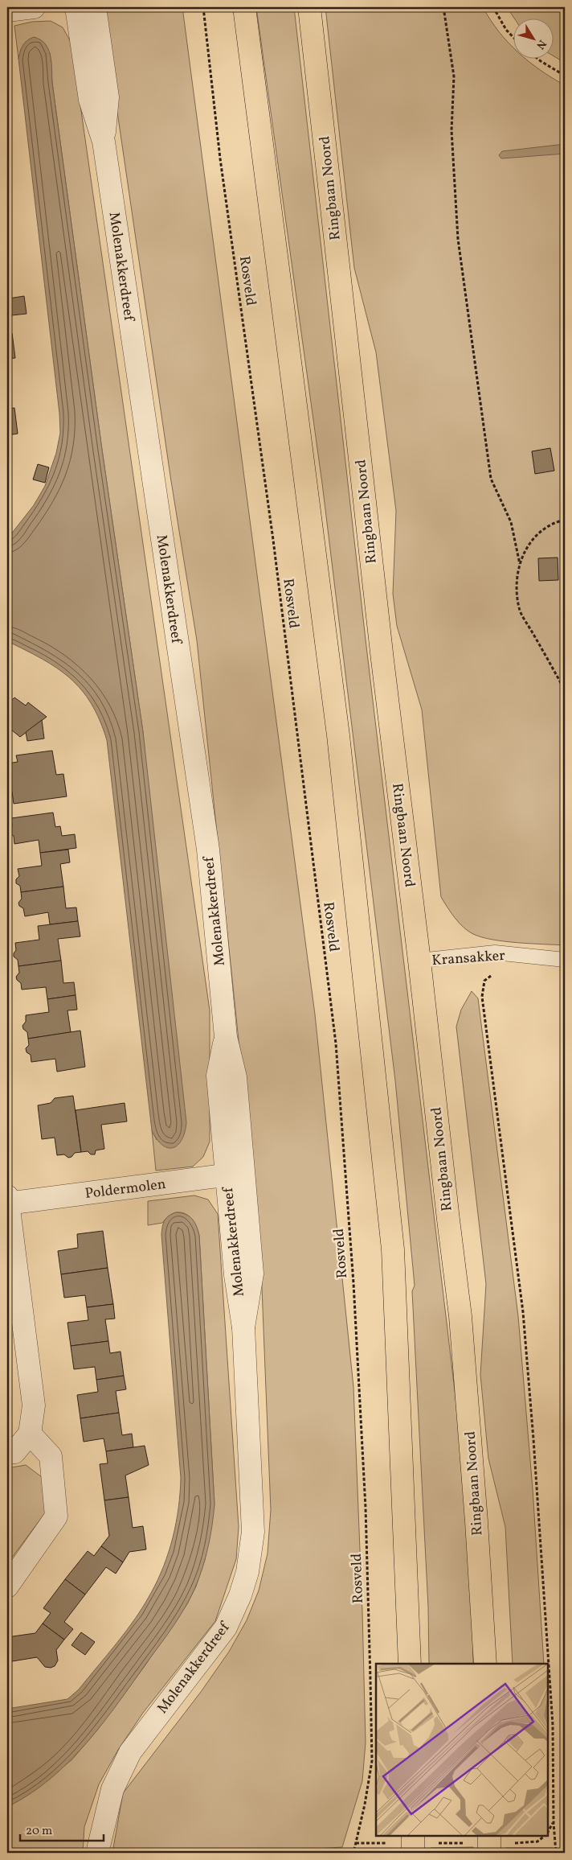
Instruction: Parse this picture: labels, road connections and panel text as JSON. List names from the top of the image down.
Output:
{
  "streets": {
    "main road": ["Ringbaan Noord"],
    "street": ["Molenakkerdreef", "Poldermolen"],
    "lane": ["Kransakker"],
    "path": ["Rosveld"]
  },
  "crossings": [
    ["Ringbaan Noord", "Kransakker"],
    ["Molenakkerdreef", "Poldermolen"]
  ],
  "scale_bar": "20 m",
  "north": "bottom right"
}
